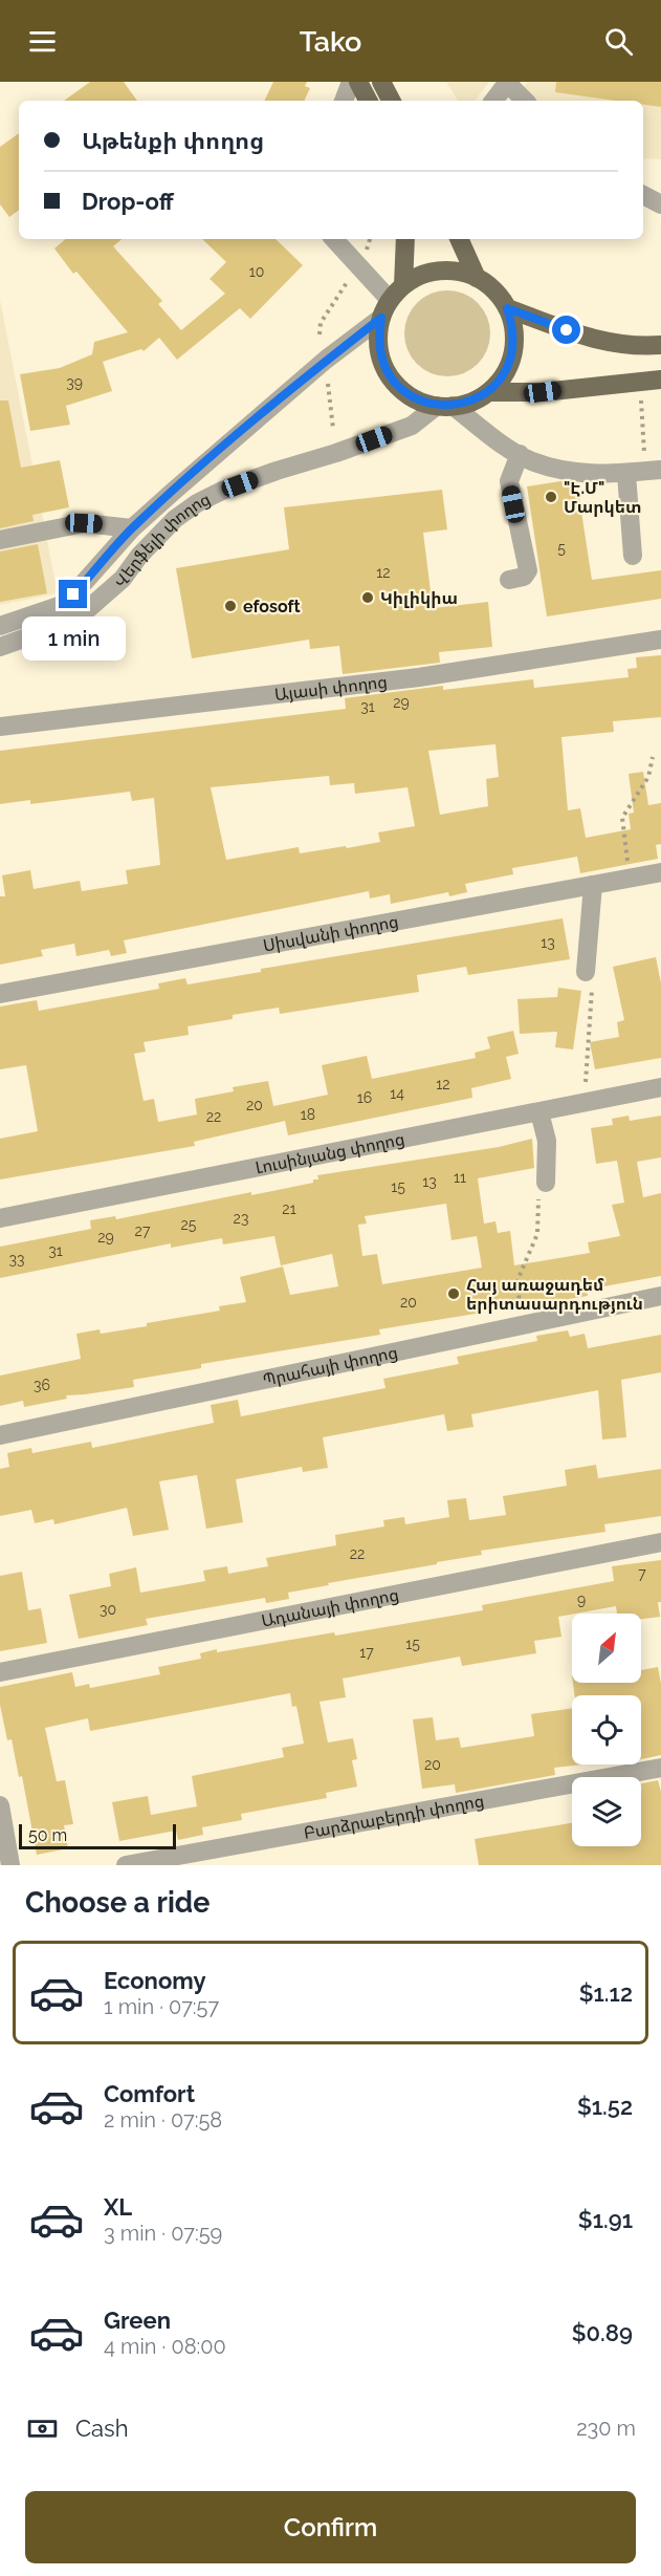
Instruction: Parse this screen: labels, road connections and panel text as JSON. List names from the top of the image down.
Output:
{
  "streets": {
    "street": [
      "Վերֆելի փողոց",
      "Այասի փողոց",
      "Սիսվանի փողոց",
      "Լուսինյանց փողոց",
      "Պրահայի փողոց",
      "Ադանայի փողոց",
      "Բարձրաբերդի փողոց"
    ]
  },
  "places": [
    "\"Է.Մ\" Մարկետ",
    "Կիլիկիա",
    "efosoft",
    "Հայ առաջադեմ երիտասարդություն"
  ],
  "house_numbers": [
    "10",
    "39",
    "5",
    "12",
    "29",
    "31",
    "13",
    "12",
    "14",
    "16",
    "20",
    "18",
    "22",
    "11",
    "13",
    "15",
    "21",
    "23",
    "25",
    "27",
    "29",
    "31",
    "33",
    "20",
    "36",
    "22",
    "7",
    "9",
    "30",
    "15",
    "17",
    "20"
  ],
  "scale_bar": "50 m",
  "north": "top right",
  "page": {
    "header": "Tako",
    "banner": ["Աթենքի փողոց", "Drop-off"],
    "bubble": "1 min",
    "scale": "50 m",
    "heading": "Choose a ride",
    "list": [
      {
        "name": "Economy",
        "note": "1 min · 07:57",
        "value": "$1.12"
      },
      {
        "name": "Comfort",
        "note": "2 min · 07:58",
        "value": "$1.52"
      },
      {
        "name": "XL",
        "note": "3 min · 07:59",
        "value": "$1.91"
      },
      {
        "name": "Green",
        "note": "4 min · 08:00",
        "value": "$0.89"
      }
    ],
    "pay": ["Cash", "230 m"],
    "buttons": "Confirm"
  }
}
